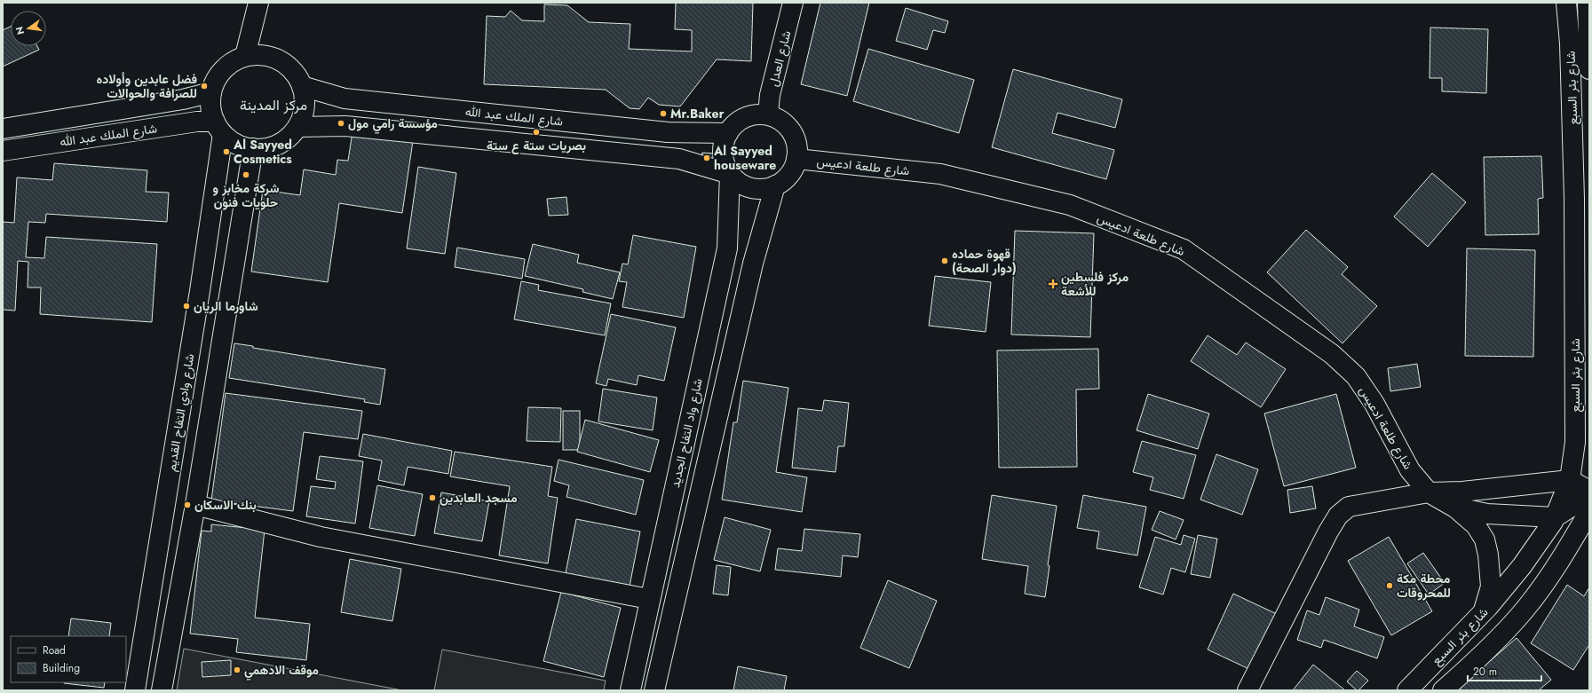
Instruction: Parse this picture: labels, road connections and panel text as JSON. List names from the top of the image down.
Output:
{
  "streets": {
    "street": [
      "شارع العدل",
      "شارع بئر السبع",
      "شارع الملك عبد الله",
      "شارع طلعة ادعيس",
      "شارع وادي التفاح القديم",
      "شارع واد التفاح الجديد"
    ]
  },
  "crossings": [
    ["شارع العدل", "شارع الملك عبد الله"],
    ["شارع العدل", "شارع طلعة ادعيس"],
    ["شارع العدل", "شارع واد التفاح الجديد"],
    ["شارع بئر السبع", "شارع طلعة ادعيس"],
    ["شارع الملك عبد الله", "شارع طلعة ادعيس"],
    ["شارع الملك عبد الله", "شارع وادي التفاح القديم"],
    ["شارع الملك عبد الله", "شارع واد التفاح الجديد"],
    ["شارع طلعة ادعيس", "شارع واد التفاح الجديد"]
  ],
  "districts": ["مركز المدينة"],
  "places": {
    "other": [
      "فضل عابدين وأولاده للصرافة والحوالات",
      "Mr.Baker",
      "مؤسسة رامي مول",
      "بصريات ستة ع ستة",
      "Al Sayyed Cosmetics",
      "Al Sayyed houseware",
      "شركة مخابز و حلويات فنون",
      "قهوة حماده (دوار الصحة)",
      "شاورما الريان",
      "مسجد العابدين",
      "بنك الاسكان",
      "محطة مكة للمحروقات",
      "موقف الادهمي"
    ],
    "health": ["مركز فلسطين للأشعة"]
  },
  "legend": ["Road", "Building"],
  "scale_bar": "20 m",
  "north": "left"
}
